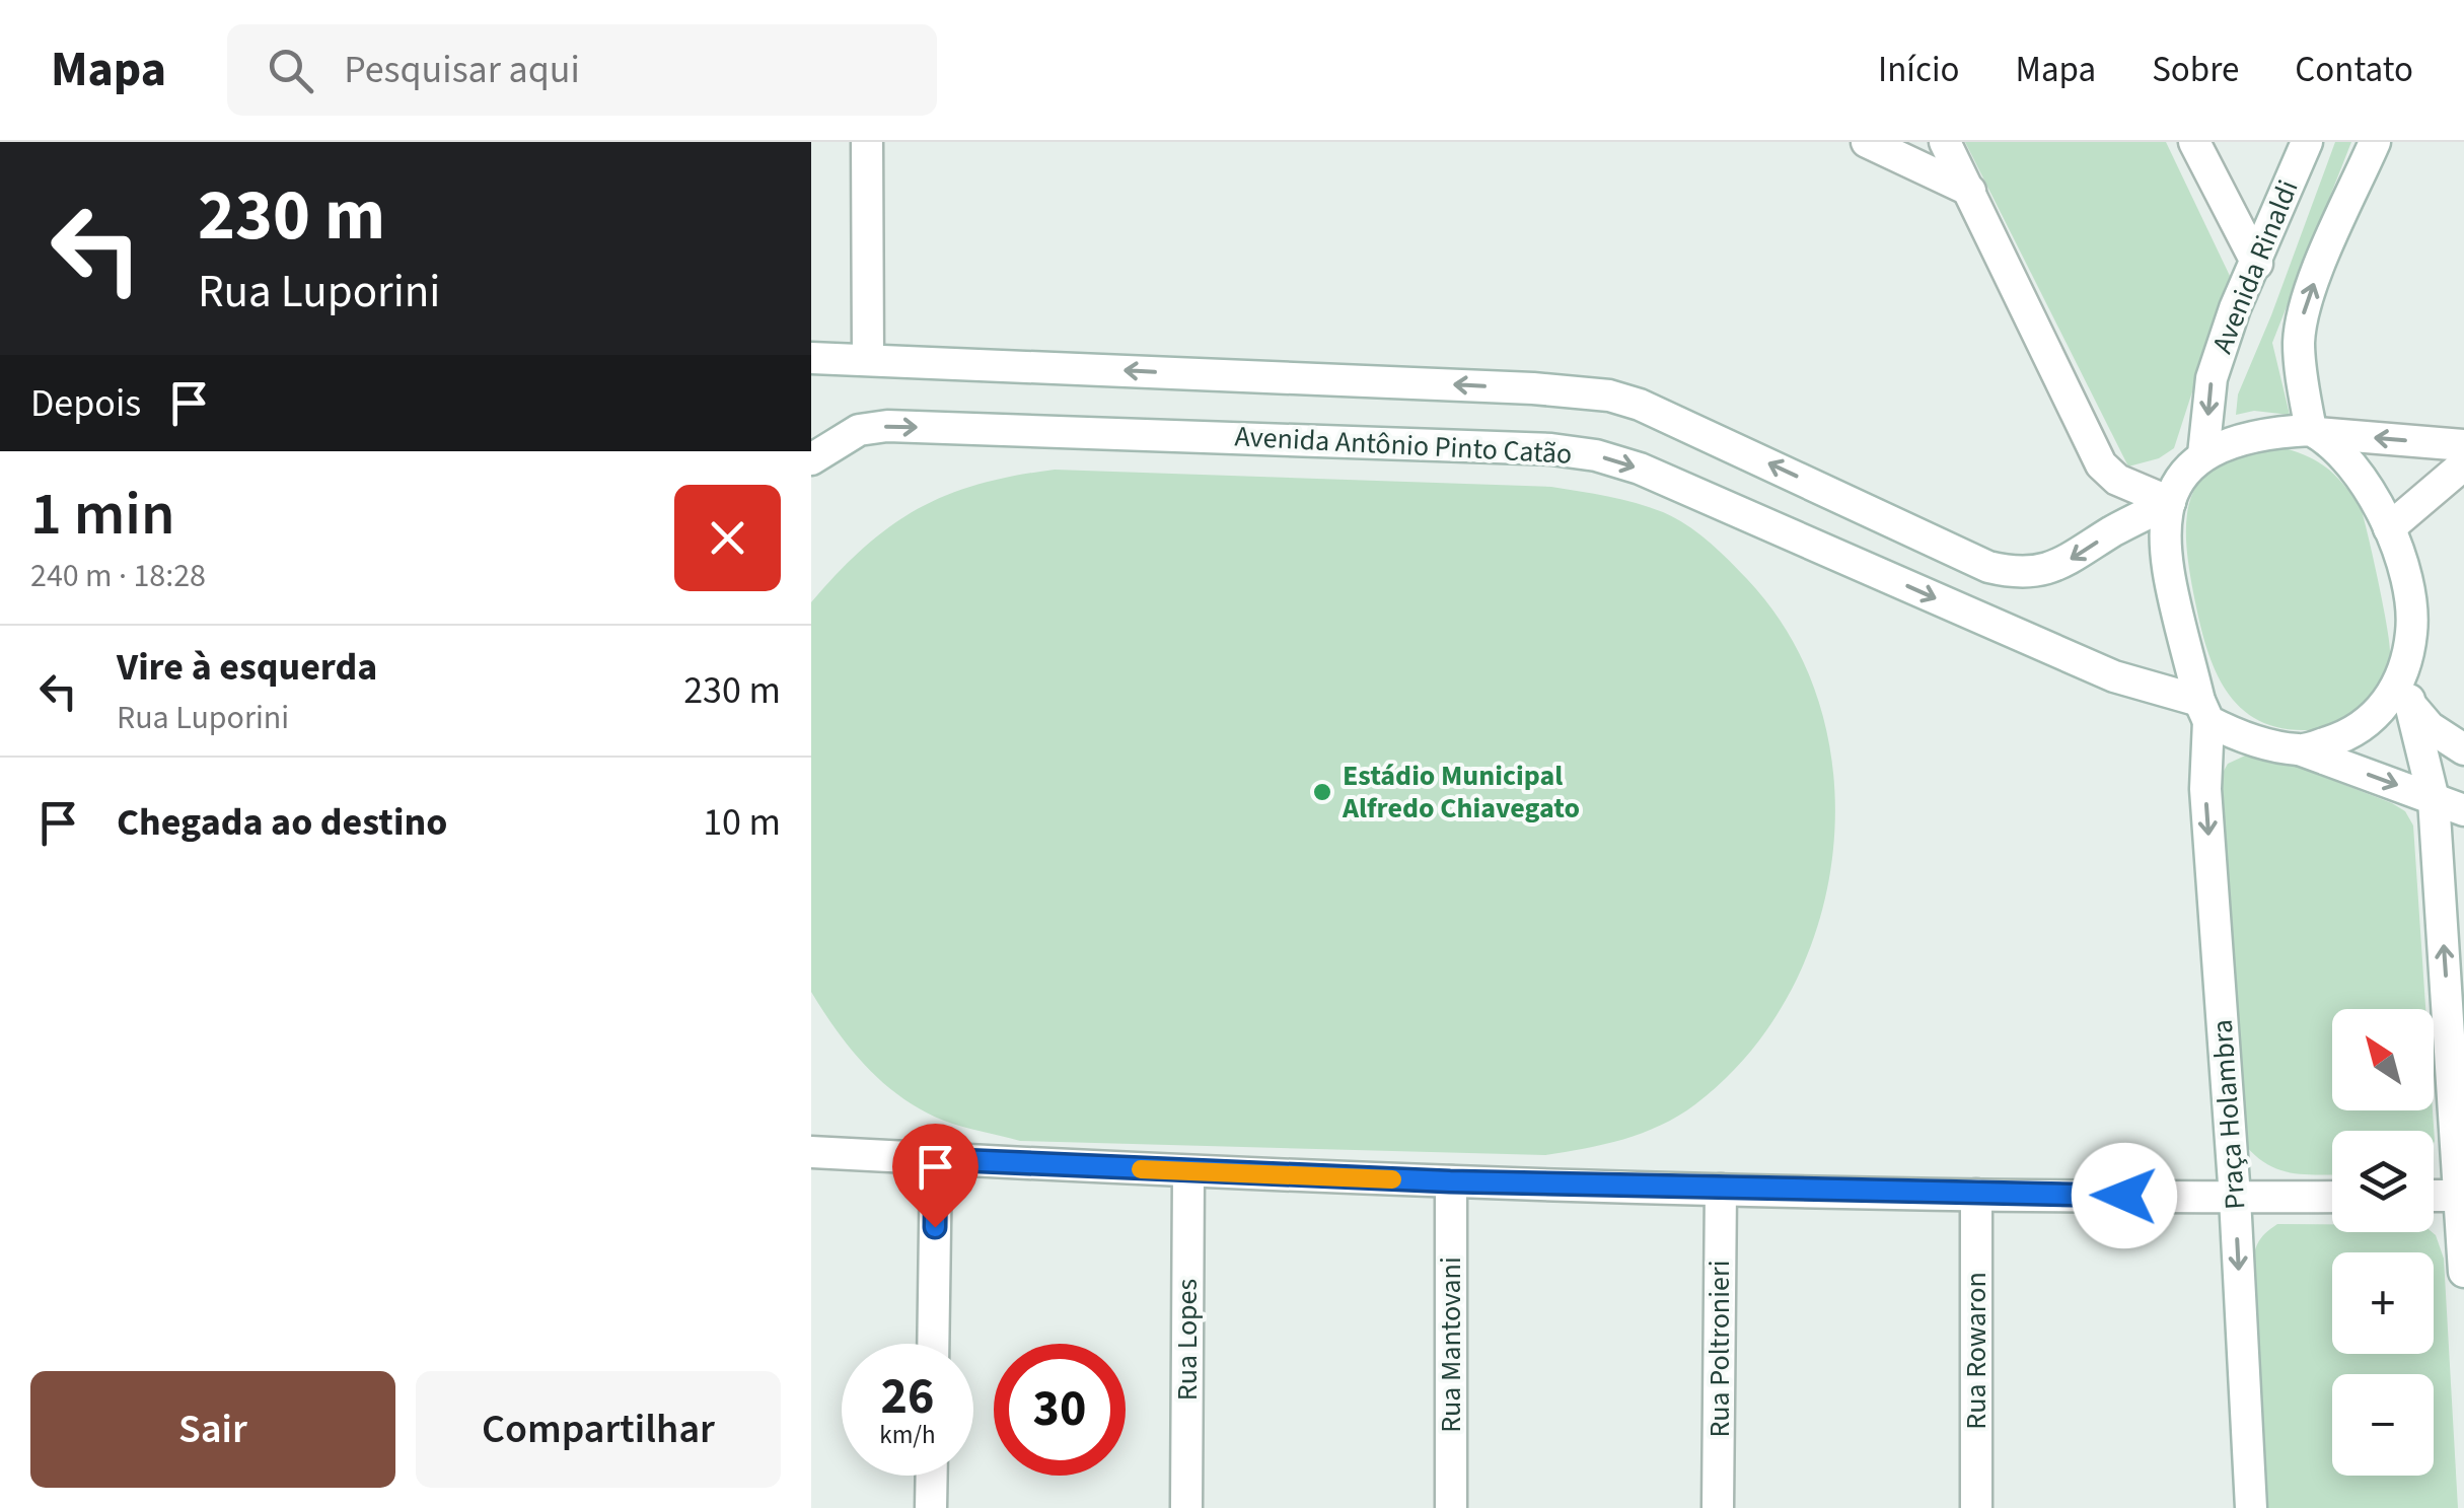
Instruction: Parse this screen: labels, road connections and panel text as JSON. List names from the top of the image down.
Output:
{
  "streets": {
    "street": [
      "Avenida Rinaldi",
      "Avenida Antônio Pinto Catão",
      "Praça Holambra",
      "Rua Lopes",
      "Rua Mantovani",
      "Rua Poltronieri",
      "Rua Rowaron"
    ]
  },
  "crossings": [
    ["Avenida Rinaldi", "Avenida Antônio Pinto Catão"],
    ["Avenida Rinaldi", "Praça Holambra"],
    ["Avenida Antônio Pinto Catão", "Praça Holambra"]
  ],
  "places": ["Estádio Municipal Alfredo Chiavegato"],
  "north": "top left",
  "page": {
    "header": "Mapa",
    "search": "Pesquisar aqui",
    "nav": [
      "Início",
      "Mapa",
      "Sobre",
      "Contato"
    ],
    "turn": ["230 m", "Rua Luporini"],
    "then": "Depois",
    "heading": ["1 min", "240 m · 18:28"],
    "list": [
      {
        "name": "Vire à esquerda",
        "note": "Rua Luporini",
        "value": "230 m"
      },
      {
        "name": "Chegada ao destino",
        "value": "10 m"
      }
    ],
    "map_buttons": ["+", "−"],
    "speed": "26 km/h",
    "limit": "30",
    "buttons": ["Sair", "Compartilhar"]
  }
}
